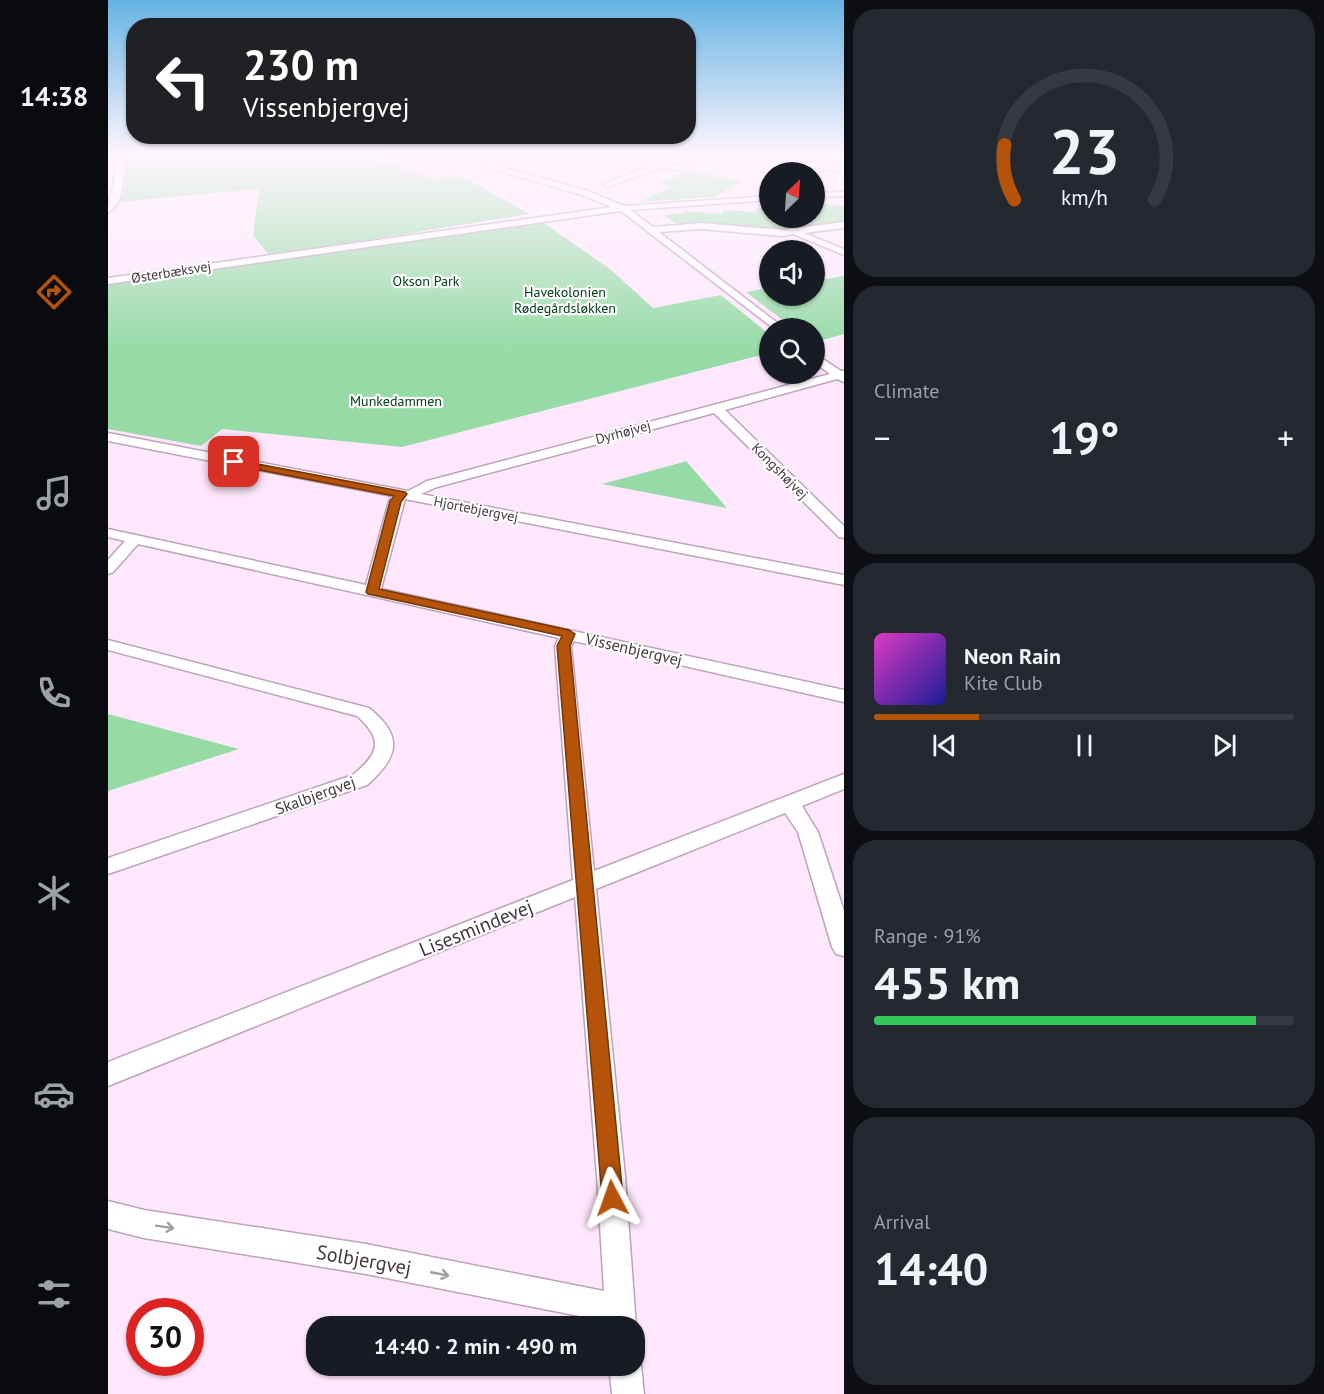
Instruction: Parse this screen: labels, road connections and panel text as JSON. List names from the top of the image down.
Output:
{
  "streets": {
    "street": [
      "Østerbæksvej",
      "Dyrhøjvej",
      "Kongshøjvej",
      "Hjortebjergvej",
      "Vissenbjergvej",
      "Skalbjergvej",
      "Lisesmindevej",
      "Solbjergvej"
    ]
  },
  "crossings": [
    ["Dyrhøjvej", "Kongshøjvej"],
    ["Dyrhøjvej", "Hjortebjergvej"]
  ],
  "one_way": ["Solbjergvej"],
  "parks": ["Okson Park", "Havekolonien Rødegårdsløkken", "Munkedammen"],
  "north": "top right",
  "page": {
    "tabs": "14:38",
    "turn": ["230 m", "Vissenbjergvej"],
    "tile": [
      "Climate",
      ["Range · 91%", "455 km"],
      ["Arrival", "14:40"]
    ],
    "heat": ["−", "19°", "+"],
    "song": ["Neon Rain", "Kite Club"],
    "limit": "30",
    "trip": "14:40 · 2 min · 490 m",
    "gauge": ["23", "km/h"]
  }
}
